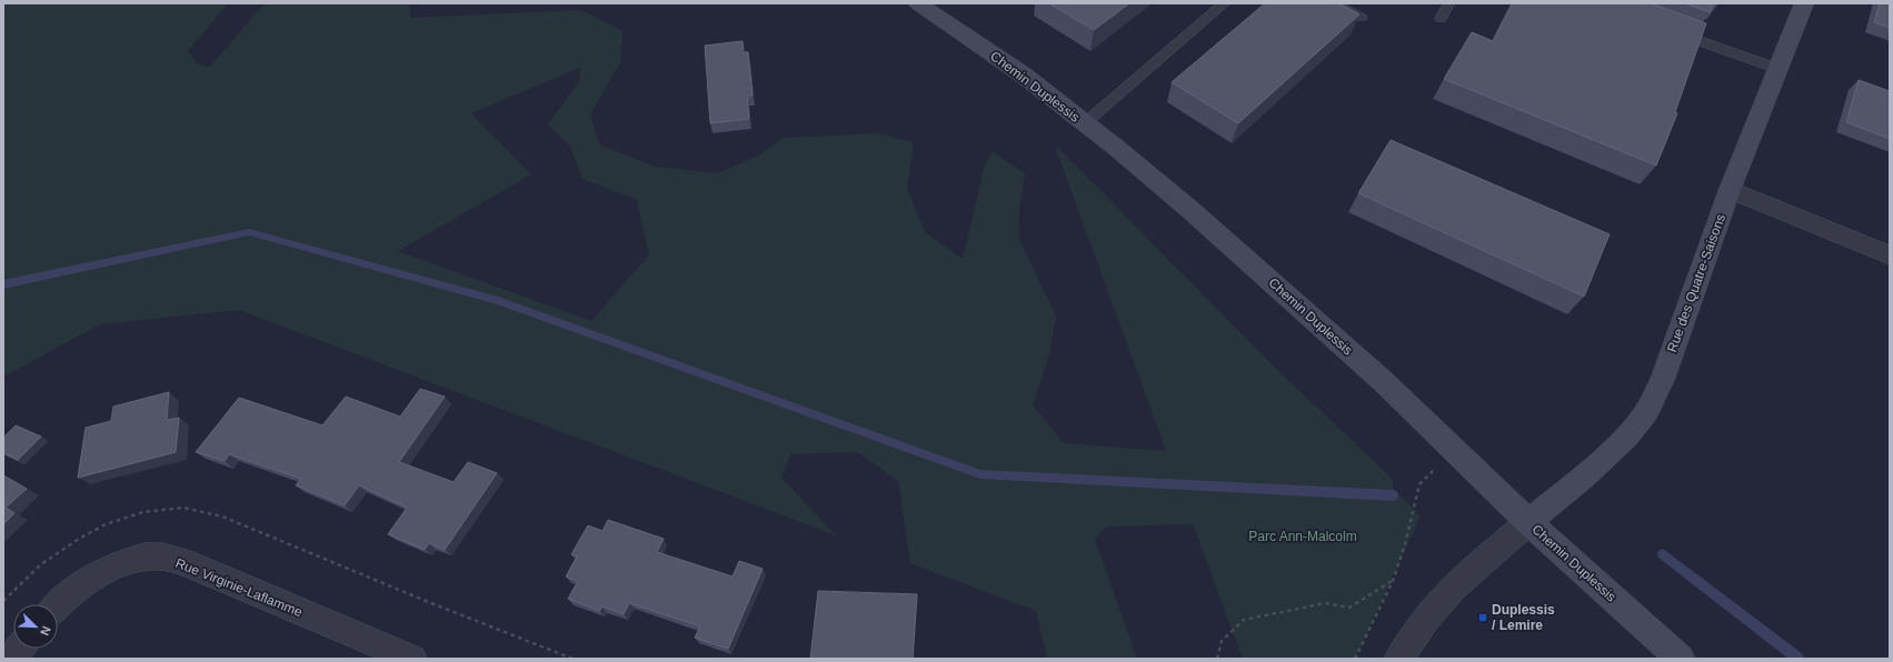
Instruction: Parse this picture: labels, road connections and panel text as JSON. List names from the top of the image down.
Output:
{
  "streets": {
    "street": ["Chemin Duplessis", "Rue des Quatre-Saisons", "Rue Virginie-Laflamme"]
  },
  "crossings": [
    ["Chemin Duplessis", "Rue des Quatre-Saisons"]
  ],
  "parks": ["Parc Ann-Malcolm"],
  "places": {
    "transit": ["Duplessis / Lemire"]
  },
  "north": "bottom right"
}
